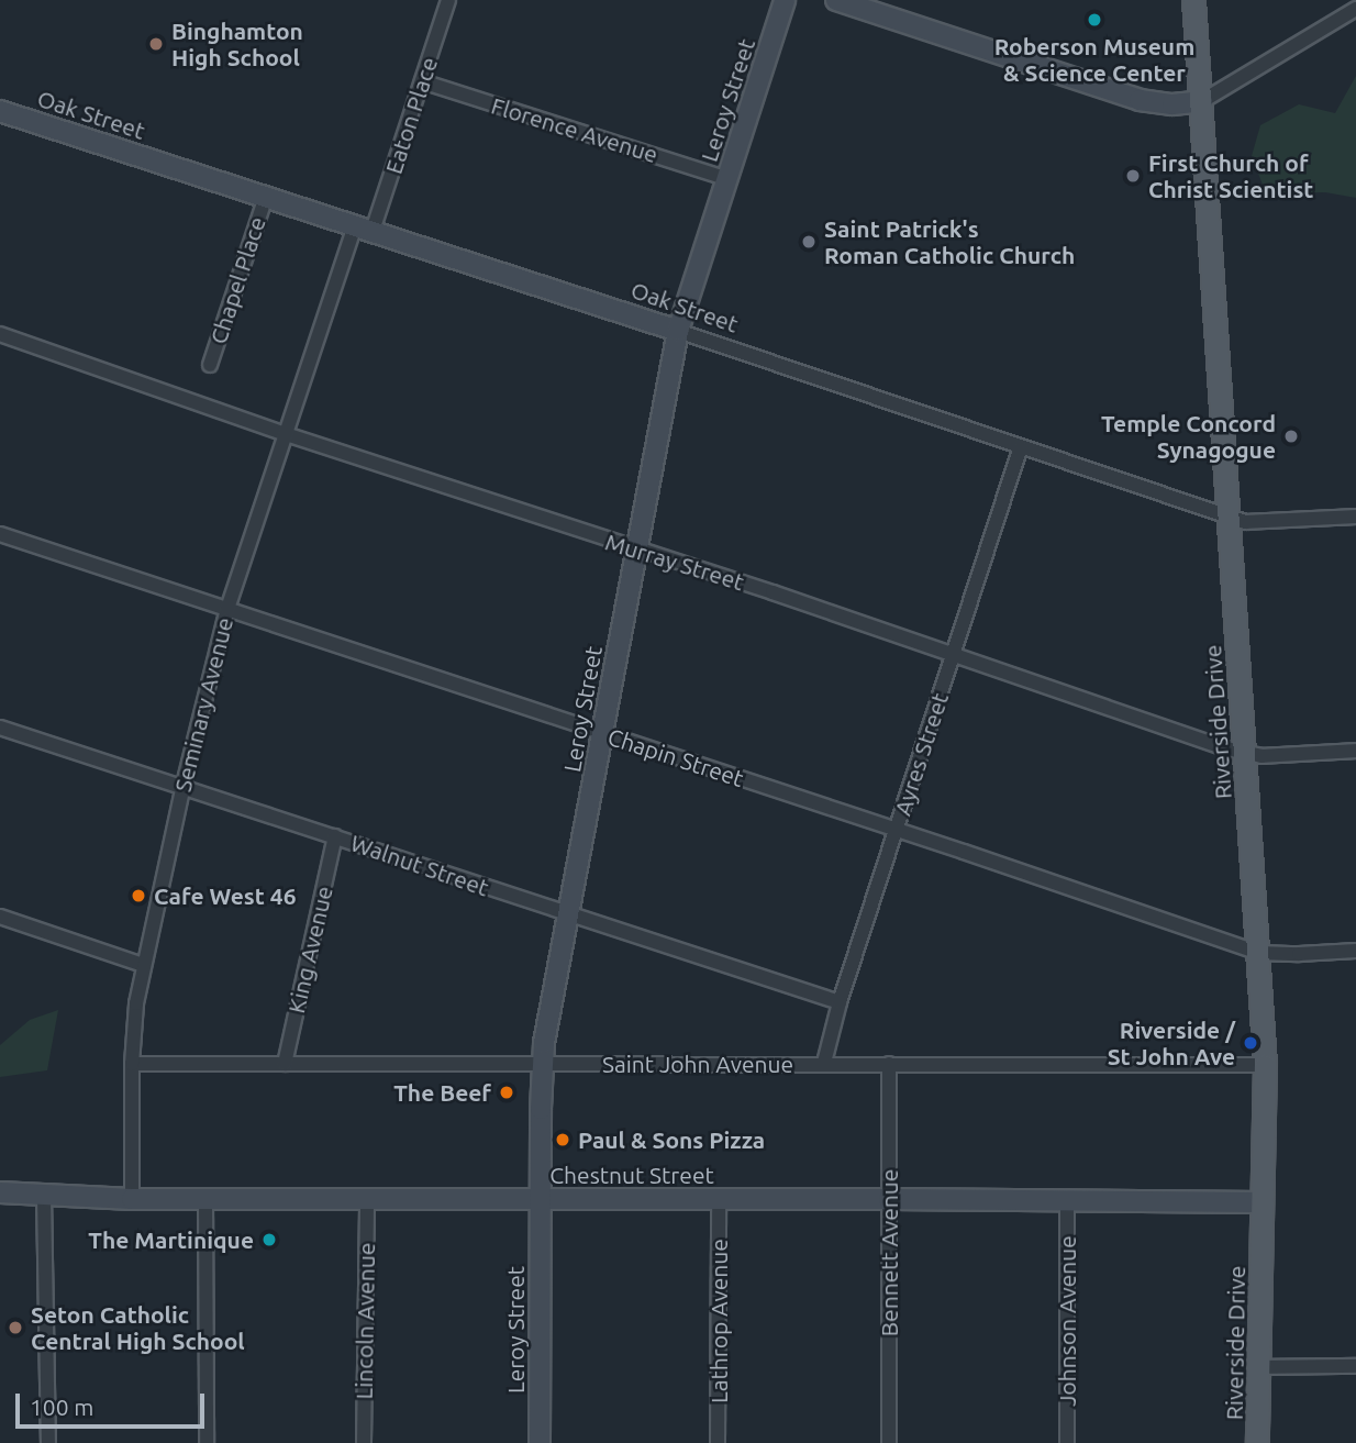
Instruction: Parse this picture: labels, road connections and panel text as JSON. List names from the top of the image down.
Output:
{
  "streets": {
    "main road": ["Riverside Drive"],
    "street": [
      "Leroy Street",
      "Oak Street",
      "Eaton Place",
      "Florence Avenue",
      "Chapel Place",
      "Murray Street",
      "Seminary Avenue",
      "Ayres Street",
      "Chapin Street",
      "Walnut Street",
      "King Avenue",
      "Saint John Avenue",
      "Chestnut Street",
      "Bennett Avenue",
      "Lincoln Avenue",
      "Lathrop Avenue",
      "Johnson Avenue"
    ]
  },
  "crossings": [
    ["Leroy Street", "Oak Street"],
    ["Leroy Street", "Florence Avenue"],
    ["Leroy Street", "Murray Street"],
    ["Leroy Street", "Chapin Street"],
    ["Leroy Street", "Walnut Street"],
    ["Leroy Street", "Saint John Avenue"],
    ["Leroy Street", "Chestnut Street"],
    ["Oak Street", "Eaton Place"],
    ["Oak Street", "Chapel Place"],
    ["Oak Street", "Seminary Avenue"],
    ["Oak Street", "Riverside Drive"],
    ["Oak Street", "Ayres Street"],
    ["Eaton Place", "Florence Avenue"],
    ["Eaton Place", "Seminary Avenue"],
    ["Murray Street", "Seminary Avenue"],
    ["Murray Street", "Riverside Drive"],
    ["Murray Street", "Ayres Street"],
    ["Seminary Avenue", "Chapin Street"],
    ["Seminary Avenue", "Walnut Street"],
    ["Seminary Avenue", "Saint John Avenue"],
    ["Seminary Avenue", "Chestnut Street"],
    ["Riverside Drive", "Chapin Street"],
    ["Riverside Drive", "Saint John Avenue"],
    ["Riverside Drive", "Chestnut Street"],
    ["Ayres Street", "Chapin Street"],
    ["Ayres Street", "Walnut Street"],
    ["Ayres Street", "Saint John Avenue"],
    ["Walnut Street", "King Avenue"],
    ["King Avenue", "Saint John Avenue"],
    ["Saint John Avenue", "Bennett Avenue"],
    ["Chestnut Street", "Bennett Avenue"],
    ["Chestnut Street", "Lincoln Avenue"],
    ["Chestnut Street", "Lathrop Avenue"],
    ["Chestnut Street", "Johnson Avenue"]
  ],
  "places": [
    "Roberson Museum & Science Center",
    "Binghamton High School",
    "First Church of Christ Scientist",
    "Saint Patrick's Roman Catholic Church",
    "Temple Concord Synagogue",
    "Cafe West 46",
    "Riverside / St John Ave",
    "The Beef",
    "Paul & Sons Pizza",
    "The Martinique",
    "Seton Catholic Central High School"
  ],
  "scale_bar": "100 m"
}
